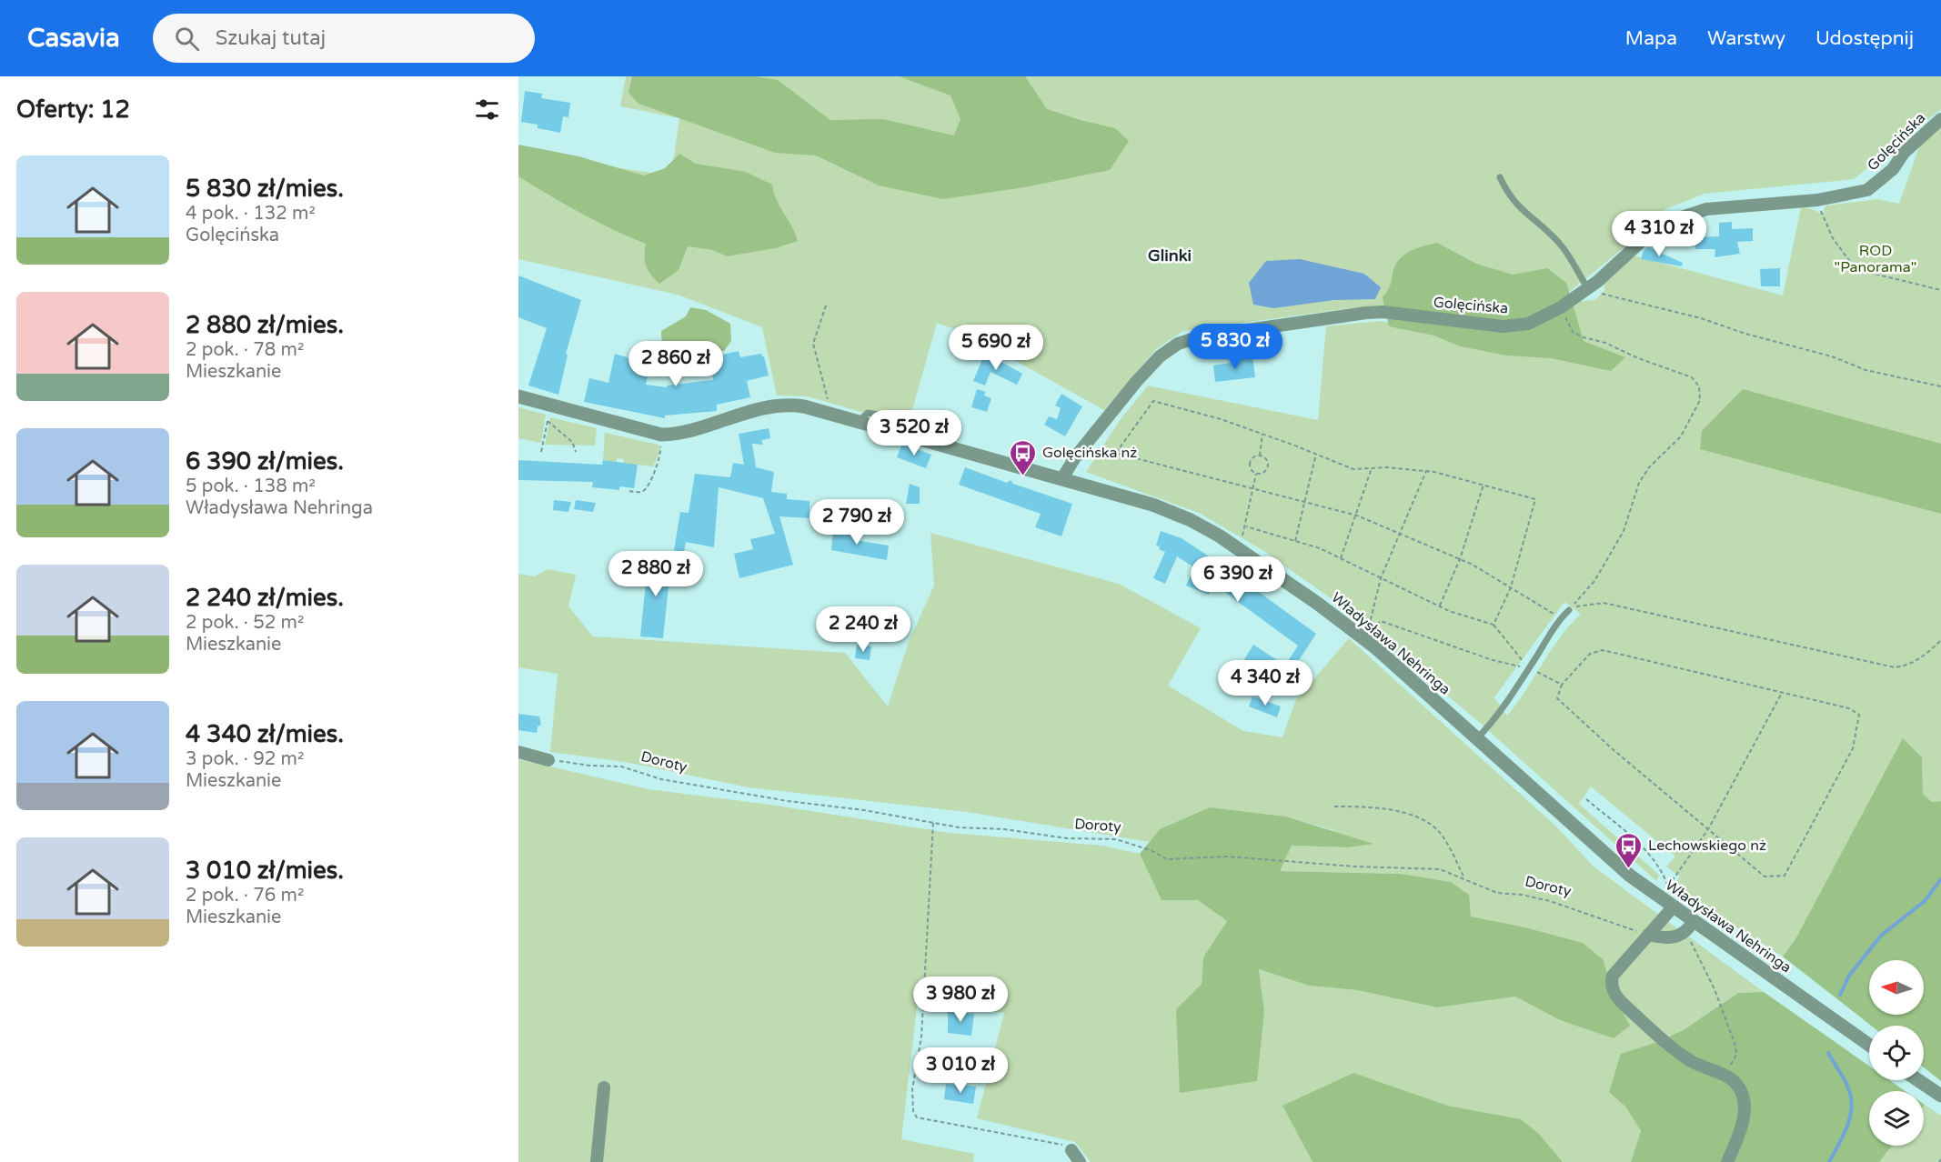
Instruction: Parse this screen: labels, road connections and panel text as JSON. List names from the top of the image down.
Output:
{
  "streets": {
    "street": ["Golęcińska", "Władysława Nehringa"],
    "path": ["Doroty"]
  },
  "crossings": [
    ["Golęcińska", "Władysława Nehringa"]
  ],
  "districts": ["Glinki"],
  "parks": ["ROD \"Panorama\""],
  "places": {
    "bus stop": ["Golęcińska nż", "Lechowskiego nż"]
  },
  "north": "left",
  "page": {
    "header": "Casavia",
    "search": "Szukaj tutaj",
    "nav": ["Mapa", "Warstwy", "Udostępnij"],
    "heading": "Oferty: 12",
    "list": [
      {
        "name": "5 830 zł/mies.",
        "note": "4 pok. · 132 m² · Golęcińska"
      },
      {
        "name": "2 880 zł/mies.",
        "note": "2 pok. · 78 m² · Mieszkanie"
      },
      {
        "name": "6 390 zł/mies.",
        "note": "5 pok. · 138 m² · Władysława Nehringa"
      },
      {
        "name": "2 240 zł/mies.",
        "note": "2 pok. · 52 m² · Mieszkanie"
      },
      {
        "name": "4 340 zł/mies.",
        "note": "3 pok. · 92 m² · Mieszkanie"
      },
      {
        "name": "3 010 zł/mies.",
        "note": "2 pok. · 76 m² · Mieszkanie"
      }
    ],
    "price": [
      "4 310 zł",
      "5 830 zł",
      "5 690 zł",
      "2 860 zł",
      "3 520 zł",
      "2 790 zł",
      "2 880 zł",
      "6 390 zł",
      "2 240 zł",
      "4 340 zł",
      "3 980 zł",
      "3 010 zł"
    ]
  }
}
